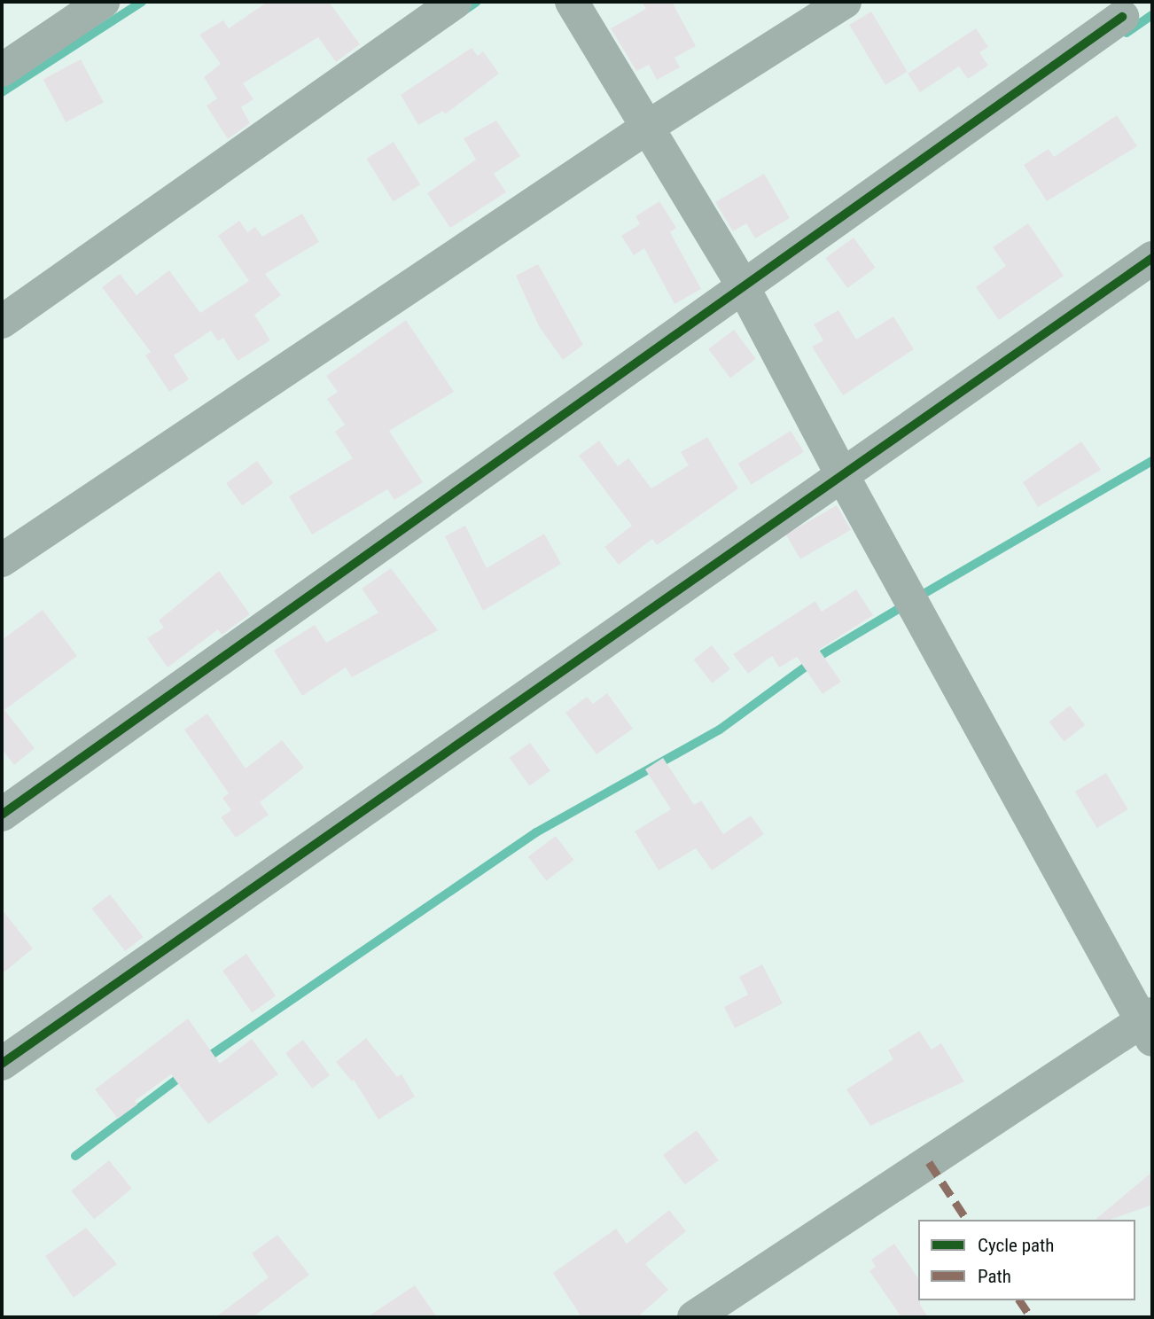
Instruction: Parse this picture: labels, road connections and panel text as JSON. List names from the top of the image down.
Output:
{
  "legend": ["Cycle path", "Path"]
}
